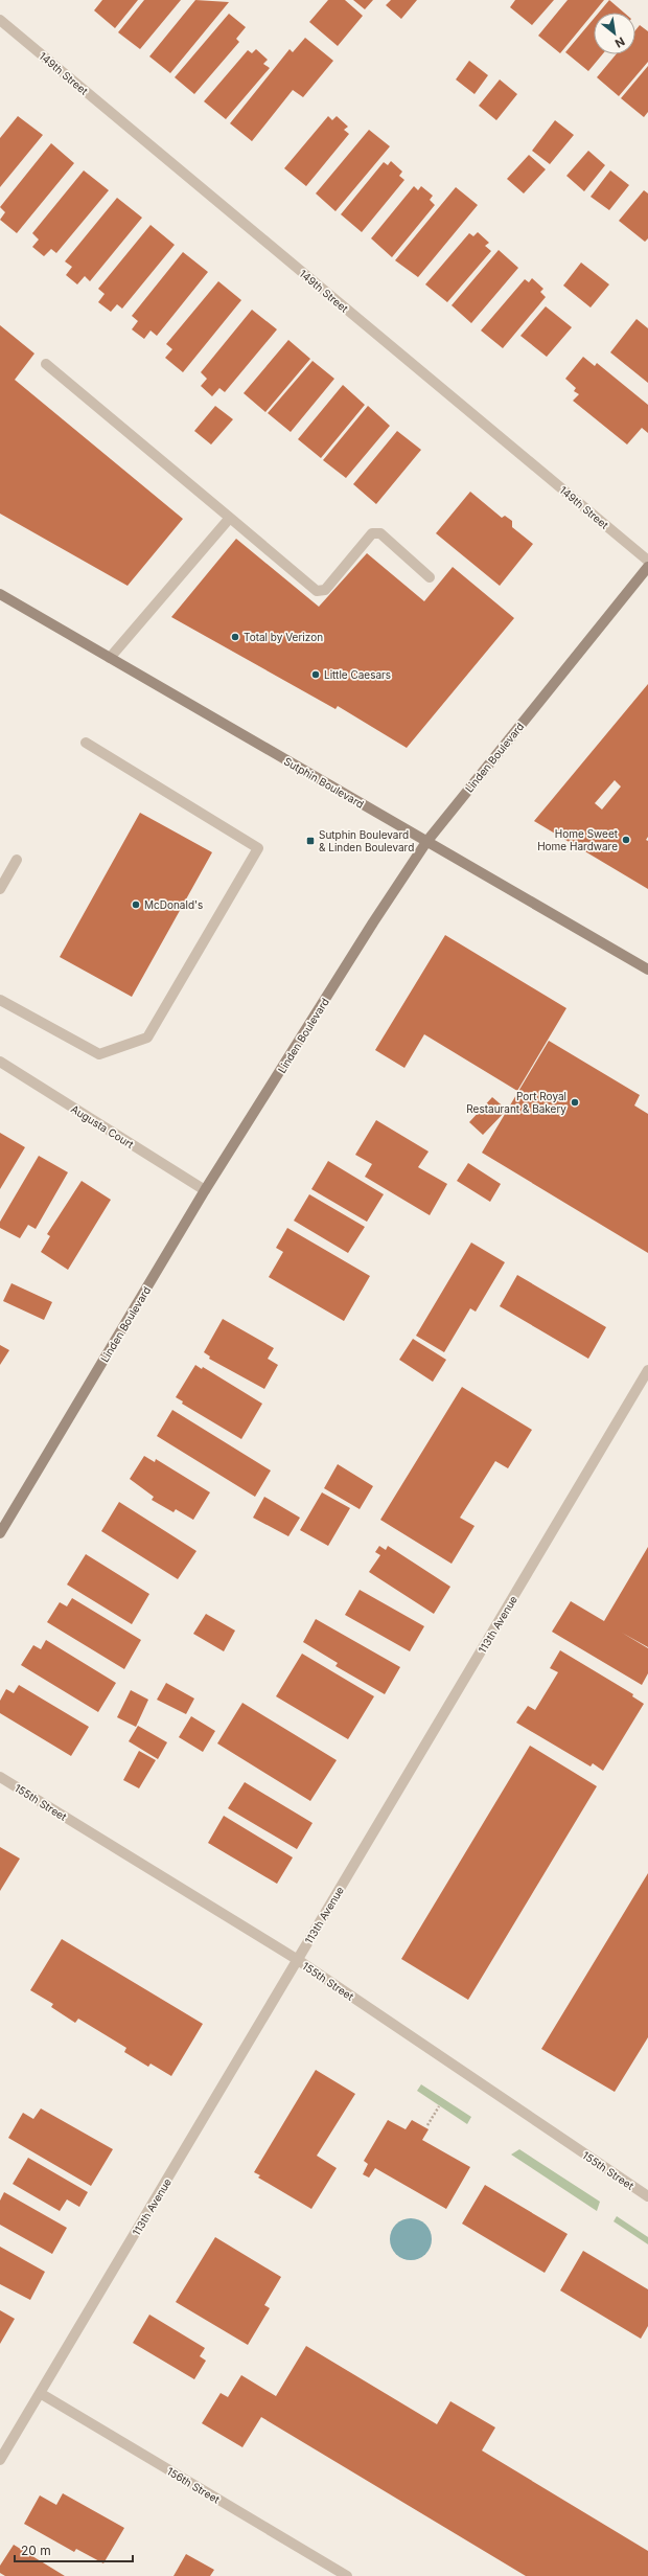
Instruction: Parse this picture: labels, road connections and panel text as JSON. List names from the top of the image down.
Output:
{
  "streets": {
    "main road": ["Linden Boulevard", "Sutphin Boulevard"],
    "street": [
      "149th Street",
      "Augusta Court",
      "113th Avenue",
      "155th Street",
      "156th Street"
    ]
  },
  "crossings": [
    ["Linden Boulevard", "Sutphin Boulevard"],
    ["Linden Boulevard", "Augusta Court"],
    ["113th Avenue", "155th Street"],
    ["113th Avenue", "156th Street"]
  ],
  "places": {
    "other": [
      "Total by Verizon",
      "Little Caesars",
      "Home Sweet Home Hardware",
      "McDonald's",
      "Port Royal Restaurant & Bakery"
    ],
    "transit": ["Sutphin Boulevard & Linden Boulevard"]
  },
  "scale_bar": "20 m",
  "north": "bottom right"
}
